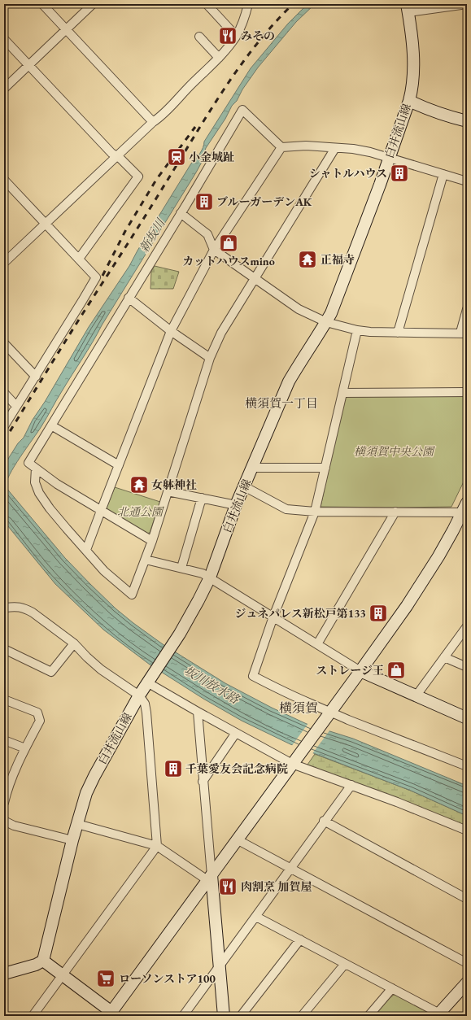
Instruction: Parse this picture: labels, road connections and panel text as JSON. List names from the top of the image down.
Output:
{
  "streets": {
    "main road": ["白井流山線"]
  },
  "districts": ["横須賀一丁目", "横須賀"],
  "water": ["新坂川", "坂川放水路"],
  "parks": ["横須賀中央公園", "北通公園"],
  "places": {
    "restaurant": ["みその", "肉割烹 加賀屋"],
    "station": ["小金城趾"],
    "building": [
      "シャトルハウス",
      "ブルーガーデンAK",
      "ジュネパレス新松戸第133",
      "千葉愛友会記念病院"
    ],
    "shop": ["カットハウスmino", "ストレージ王"],
    "temple": ["正福寺", "女躰神社"],
    "supermarket": ["ローソンストア100"]
  }
}
